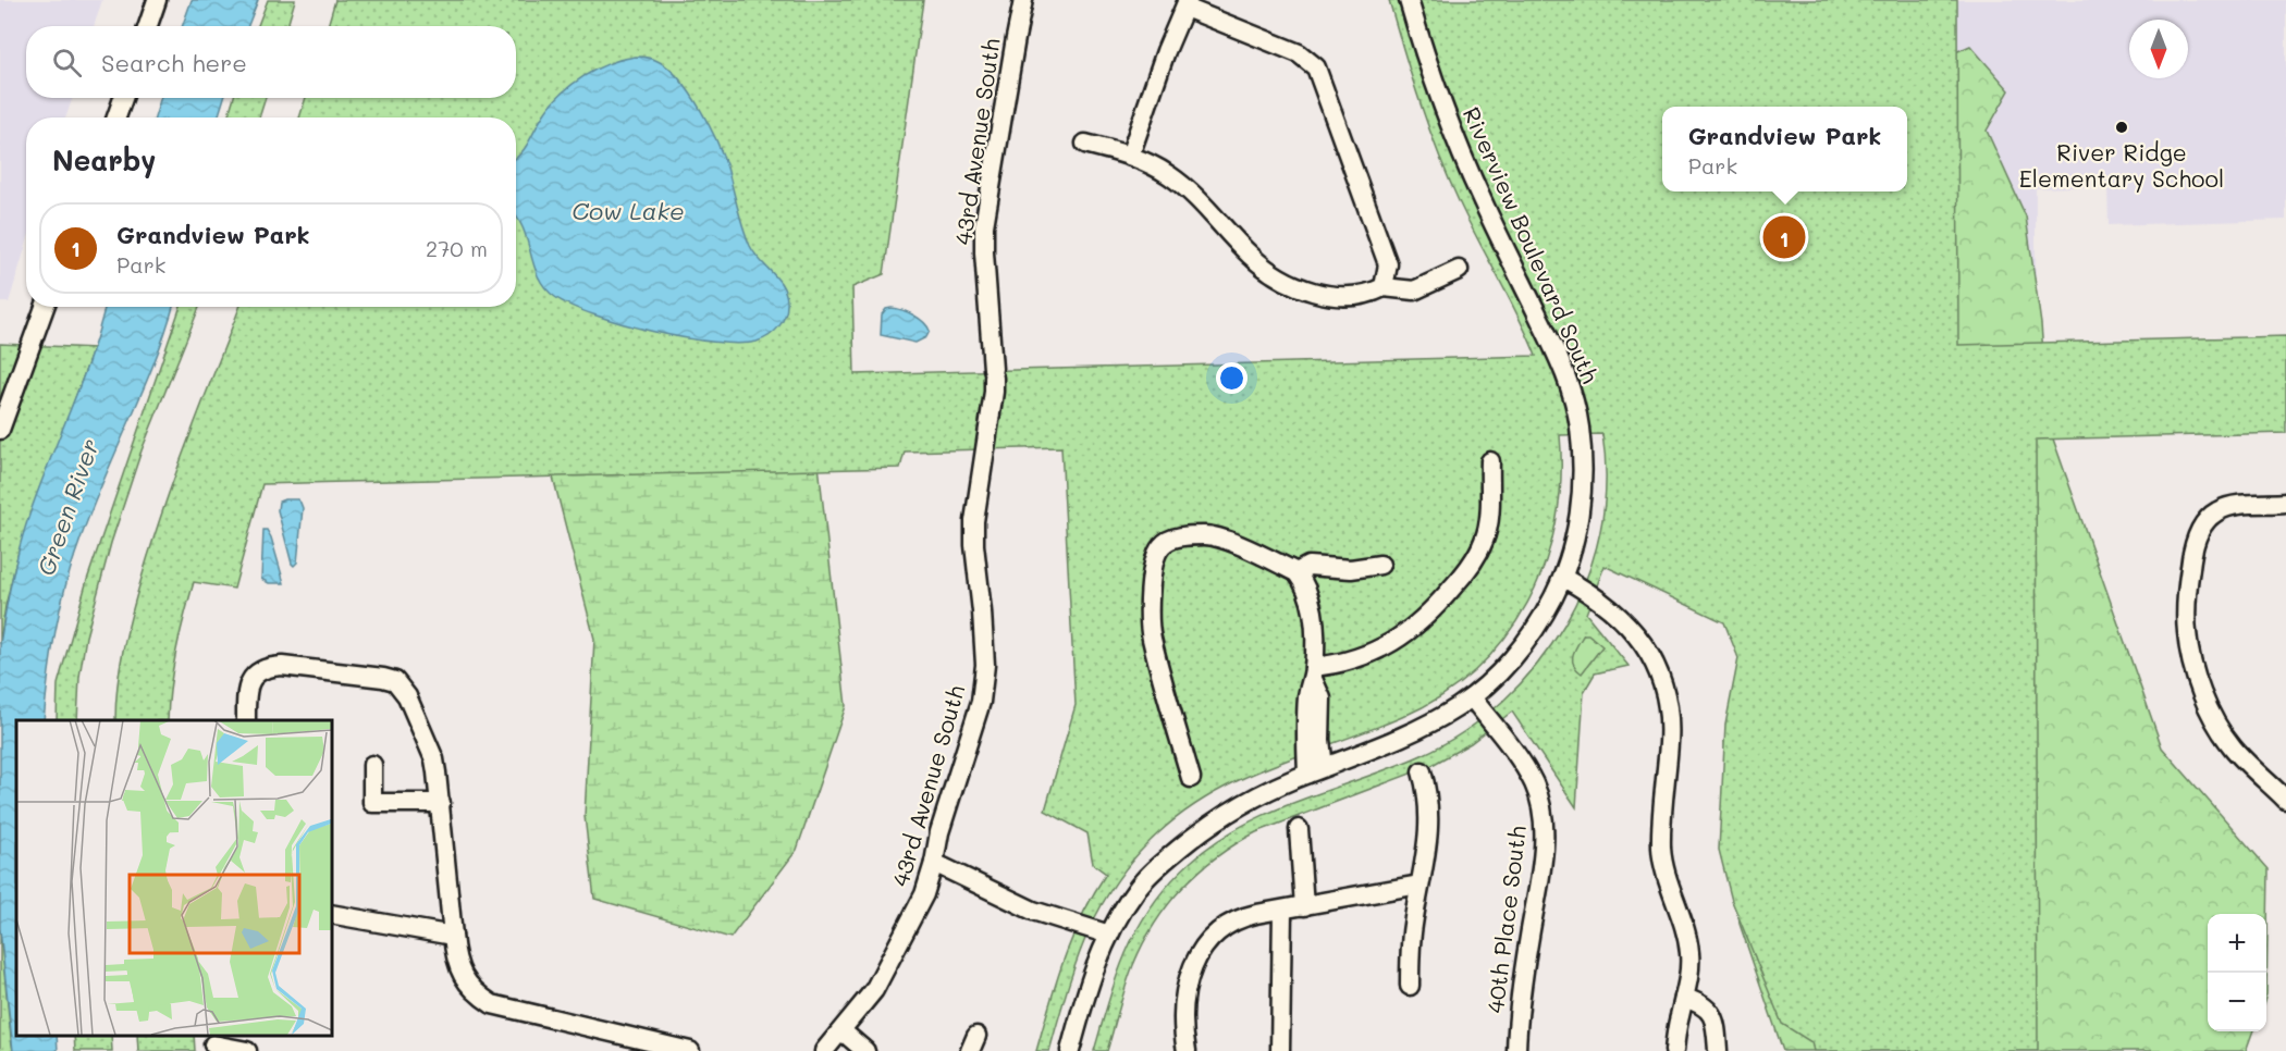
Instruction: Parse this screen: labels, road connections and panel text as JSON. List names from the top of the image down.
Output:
{
  "streets": {
    "street": ["43rd Avenue South", "Riverview Boulevard South", "40th Place South"]
  },
  "crossings": [
    ["Riverview Boulevard South", "40th Place South"]
  ],
  "water": ["Cow Lake", "Green River"],
  "places": ["River Ridge Elementary School"],
  "north": "bottom",
  "page": {
    "search": "Search here",
    "popup": ["Grandview Park", "Park"],
    "heading": "Nearby",
    "list": [
      {
        "mark": "1",
        "name": "Grandview Park",
        "note": "Park",
        "value": "270 m"
      }
    ],
    "pins": "1",
    "map_buttons": ["+", "−"]
  }
}
